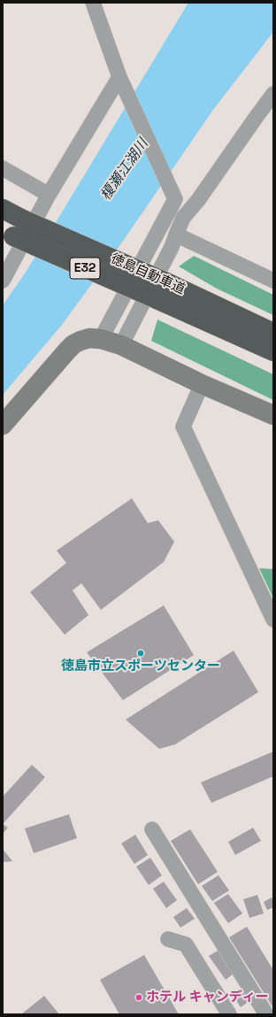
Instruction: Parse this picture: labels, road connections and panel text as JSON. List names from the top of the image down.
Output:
{
  "streets": {
    "highway": ["E32", "徳島自動車道"]
  },
  "water": ["榎瀬江湖川"],
  "places": ["徳島市立スポーツセンター", "ホテル キャンディー"]
}
